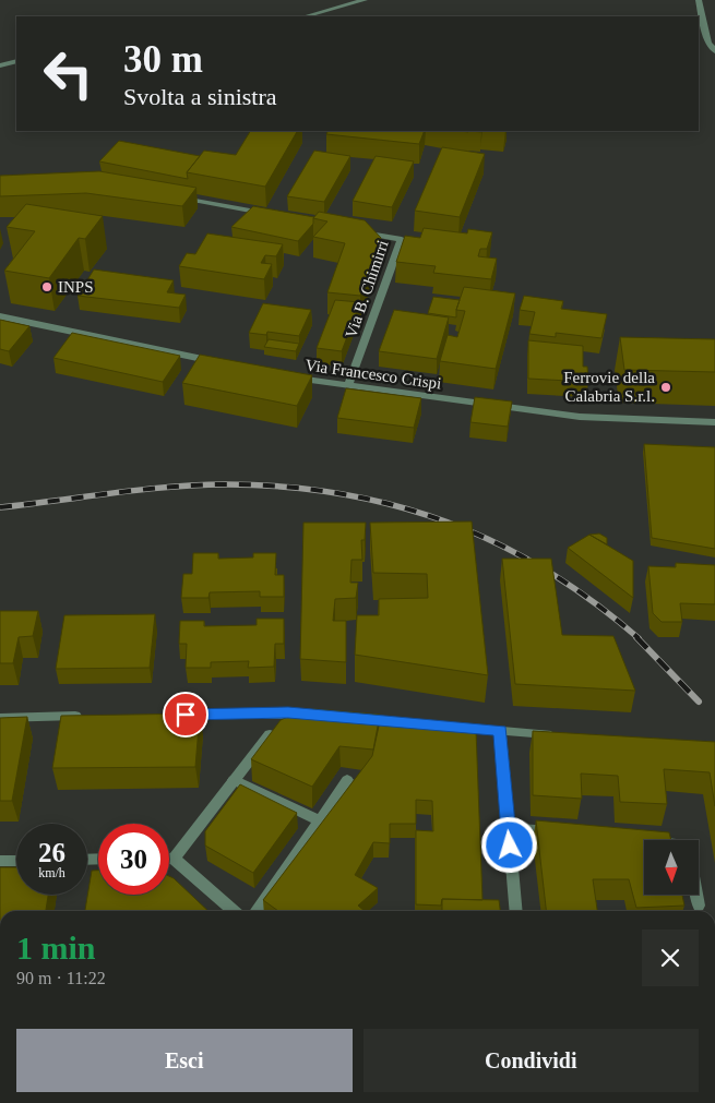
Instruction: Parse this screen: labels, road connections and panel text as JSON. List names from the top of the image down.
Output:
{
  "streets": {
    "street": ["Via B. Chimirri", "Via Francesco Crispi"]
  },
  "crossings": [
    ["Via B. Chimirri", "Via Francesco Crispi"]
  ],
  "places": ["INPS", "Ferrovie della Calabria S.r.l."],
  "north": "bottom",
  "page": {
    "turn": ["30 m", "Svolta a sinistra"],
    "speed": "26 km/h",
    "limit": "30",
    "heading": ["1 min", "90 m · 11:22"],
    "buttons": ["Esci", "Condividi"]
  }
}
